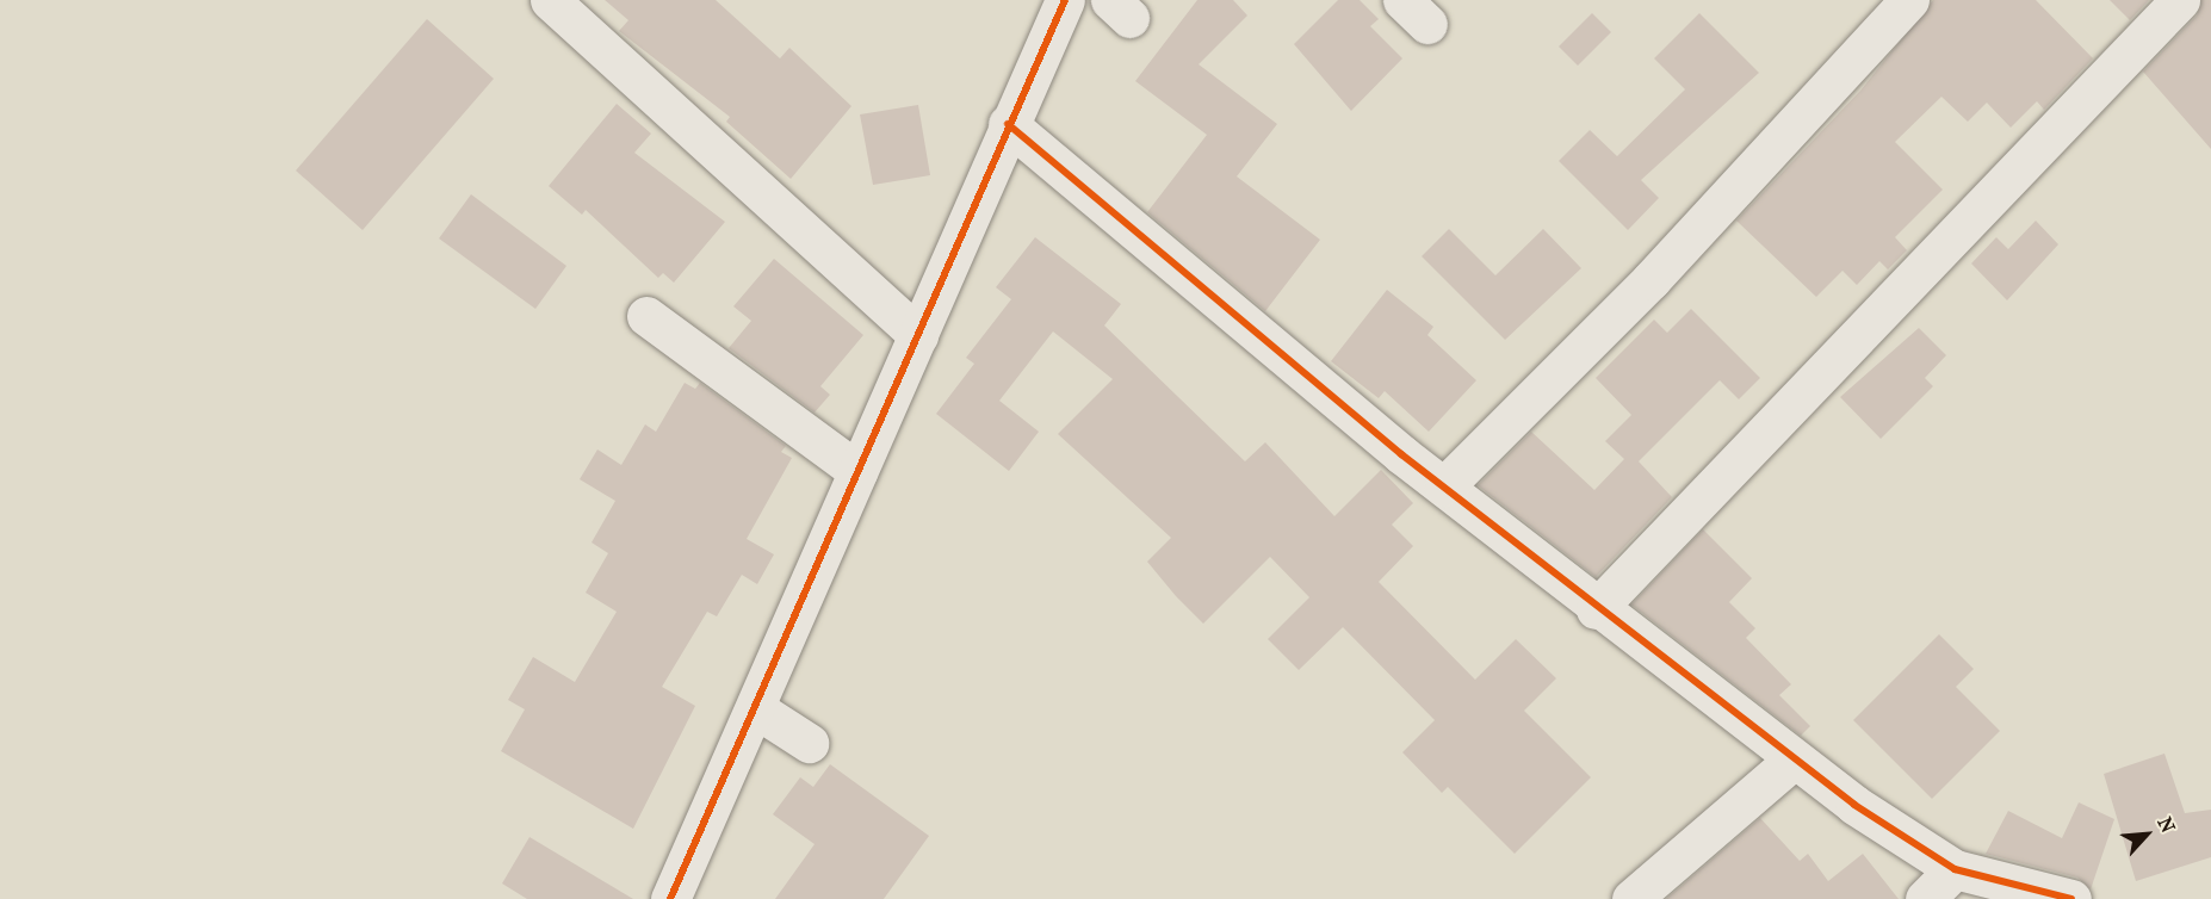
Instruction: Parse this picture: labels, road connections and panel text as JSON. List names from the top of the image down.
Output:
{
  "north": "top right"
}
